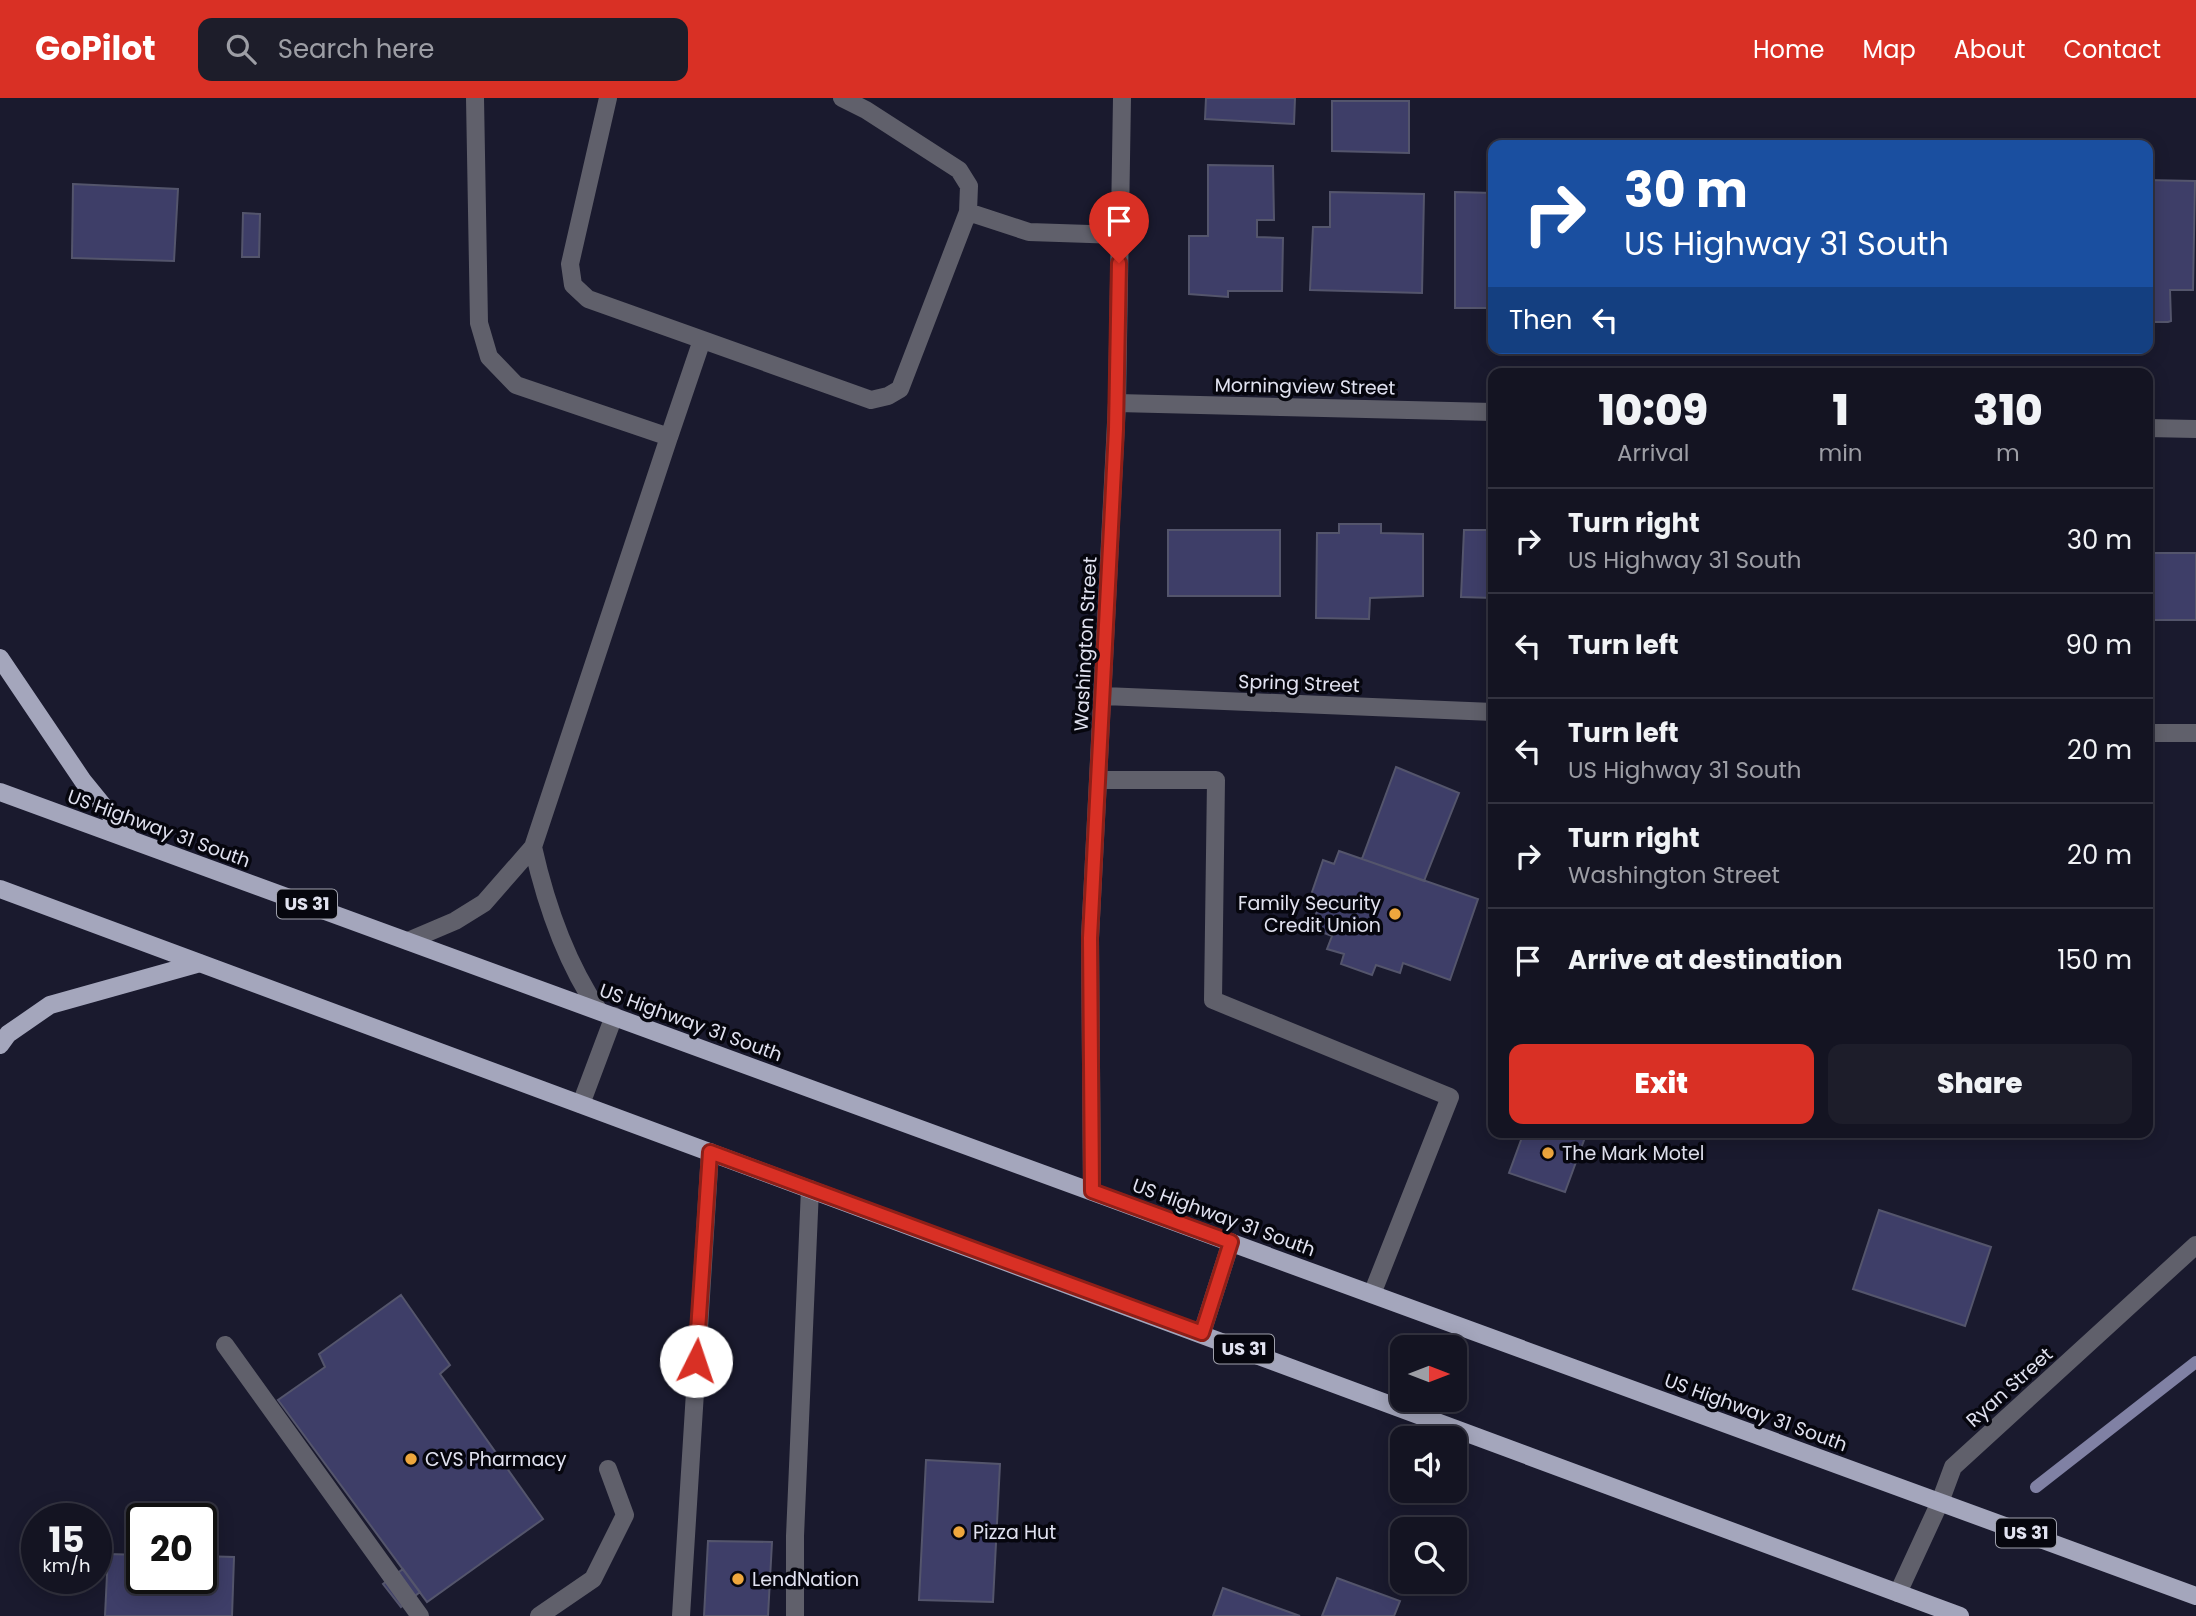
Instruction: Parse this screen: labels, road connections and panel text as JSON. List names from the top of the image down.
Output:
{
  "streets": {
    "main road": ["US Highway 31 South", "US 31"],
    "street": [
      "Morningview Street",
      "Washington Street",
      "Spring Street",
      "Ryan Street"
    ]
  },
  "crossings": [
    ["Morningview Street", "Washington Street"],
    ["Washington Street", "Spring Street"],
    ["Washington Street", "US Highway 31 South"],
    ["US Highway 31 South", "Ryan Street"],
    ["US 31", "Ryan Street"]
  ],
  "places": [
    "Family Security Credit Union",
    "The Mark Motel",
    "CVS Pharmacy",
    "Pizza Hut",
    "LendNation"
  ],
  "north": "right",
  "page": {
    "header": "GoPilot",
    "search": "Search here",
    "nav": [
      "Home",
      "Map",
      "About",
      "Contact"
    ],
    "turn": ["30 m", "US Highway 31 South"],
    "then": "Then",
    "eta": [
      "10:09",
      "Arrival",
      "1",
      "min",
      "310",
      "m"
    ],
    "list": [
      {
        "name": "Turn right",
        "note": "US Highway 31 South",
        "value": "30 m"
      },
      {
        "name": "Turn left",
        "value": "90 m"
      },
      {
        "name": "Turn left",
        "note": "US Highway 31 South",
        "value": "20 m"
      },
      {
        "name": "Turn right",
        "note": "Washington Street",
        "value": "20 m"
      },
      {
        "name": "Arrive at destination",
        "value": "150 m"
      }
    ],
    "buttons": ["Exit", "Share"],
    "speed": "15 km/h",
    "limit": "20"
  }
}
